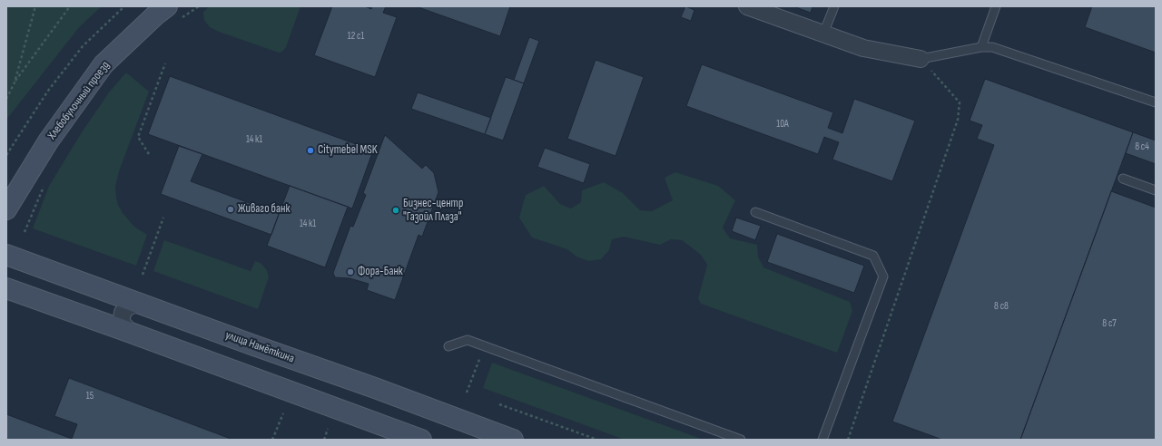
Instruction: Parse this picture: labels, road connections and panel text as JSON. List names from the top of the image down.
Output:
{
  "streets": {
    "main road": ["Хлебобулочный проезд", "улица Намёткина"]
  },
  "places": [
    "Citymebel MSK",
    "Живаго банк",
    "Бизнес-центр \"Газойл Плаза\"",
    "Фора-Банк"
  ],
  "house_numbers": [
    "12 с1",
    "10А",
    "14 к1",
    "8 с4",
    "14 к1",
    "8 с8",
    "8 с7",
    "15"
  ]
}
